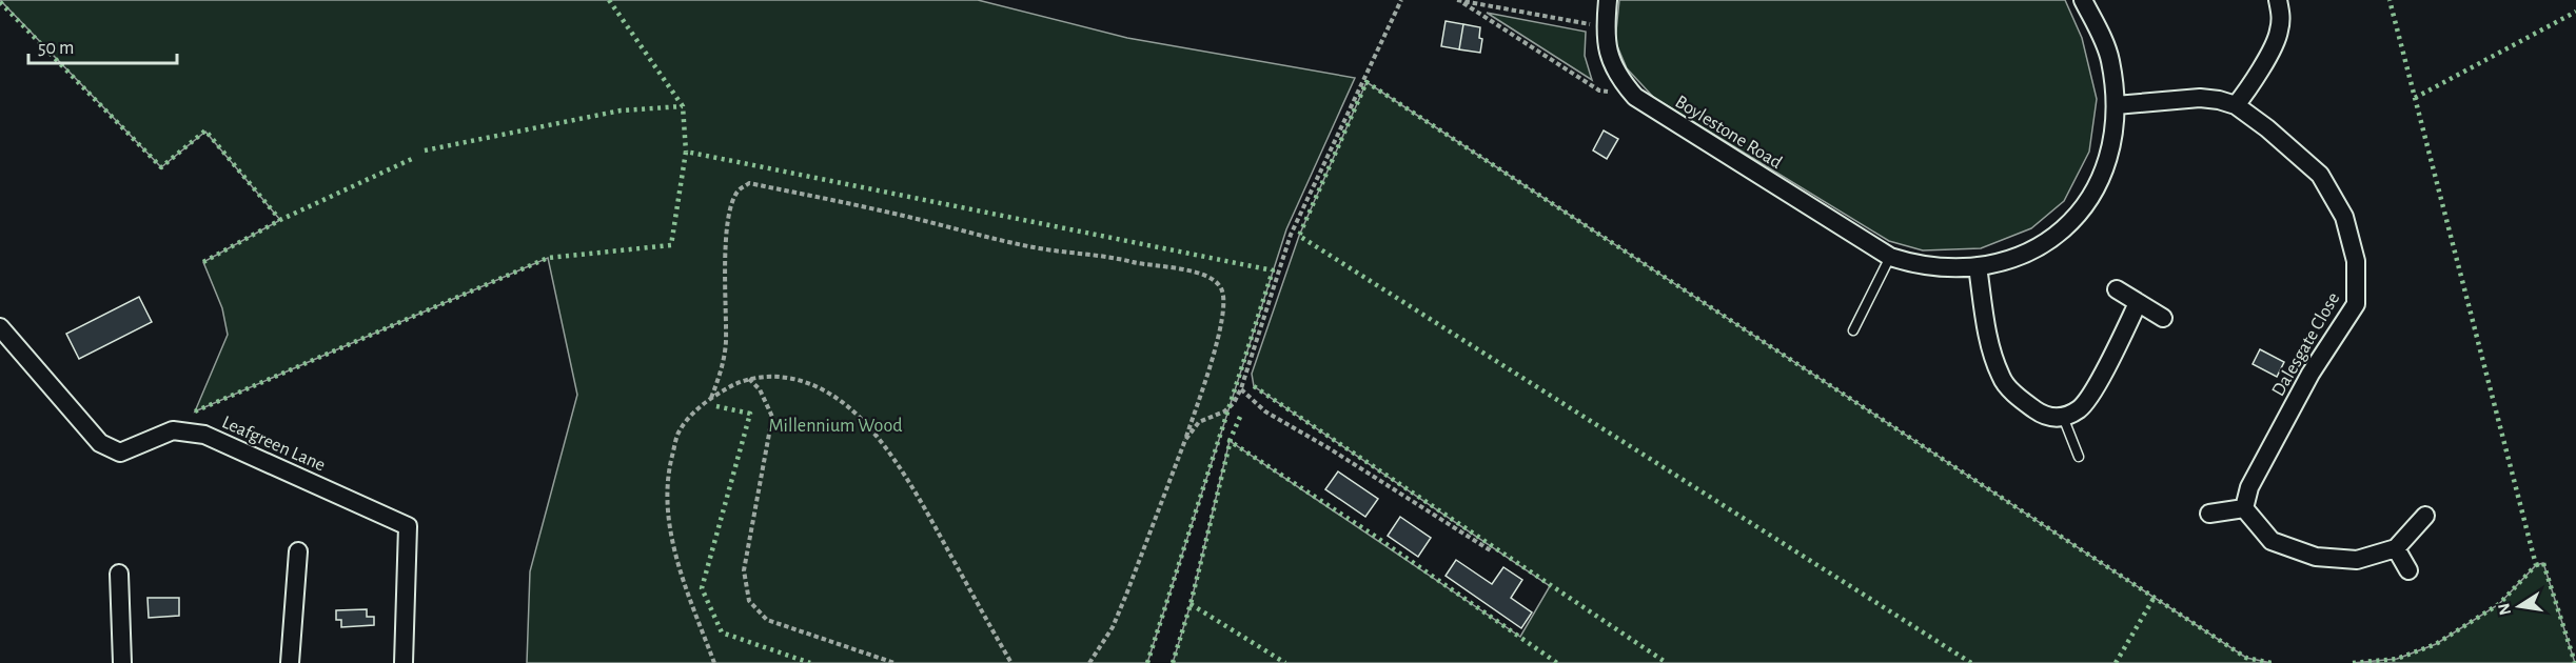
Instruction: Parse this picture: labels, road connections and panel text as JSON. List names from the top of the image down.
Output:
{
  "streets": {
    "street": ["Boylestone Road", "Dalesgate Close", "Leafgreen Lane"]
  },
  "crossings": [
    ["Boylestone Road", "Dalesgate Close"]
  ],
  "parks": ["Millennium Wood"],
  "scale_bar": "50 m",
  "north": "left"
}
